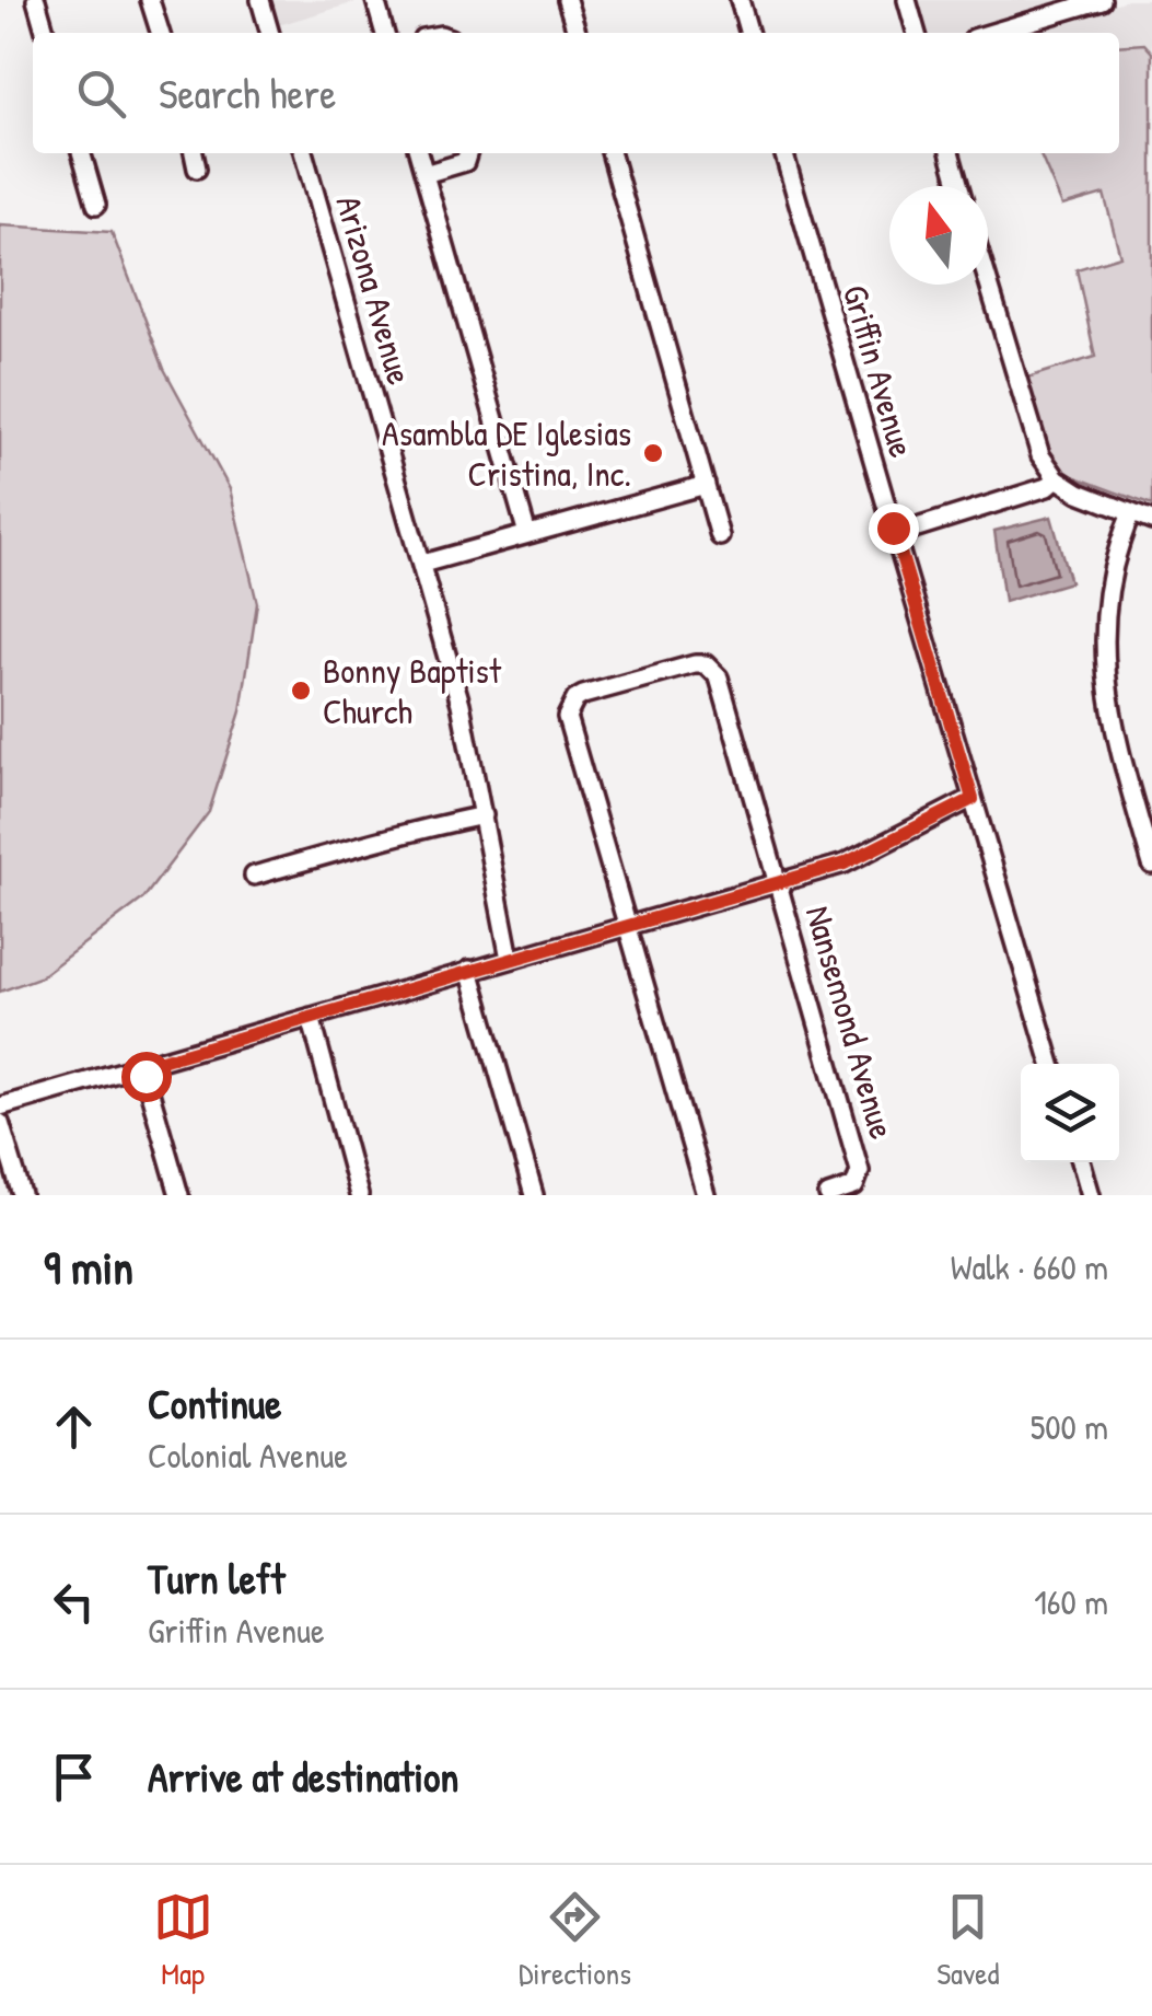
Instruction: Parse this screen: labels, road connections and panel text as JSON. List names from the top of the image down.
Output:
{
  "streets": {
    "street": ["Arizona Avenue", "Griffin Avenue", "Nansemond Avenue"]
  },
  "places": ["Asambla DE Iglesias Cristina, Inc.", "Bonny Baptist Church"],
  "north": "top",
  "page": {
    "search": "Search here",
    "heading": ["9 min", "Walk · 660 m"],
    "list": [
      ["Continue", "Colonial Avenue", "500 m"],
      ["Turn left", "Griffin Avenue", "160 m"],
      "Arrive at destination"
    ],
    "nav": ["Map", "Directions", "Saved"]
  }
}
